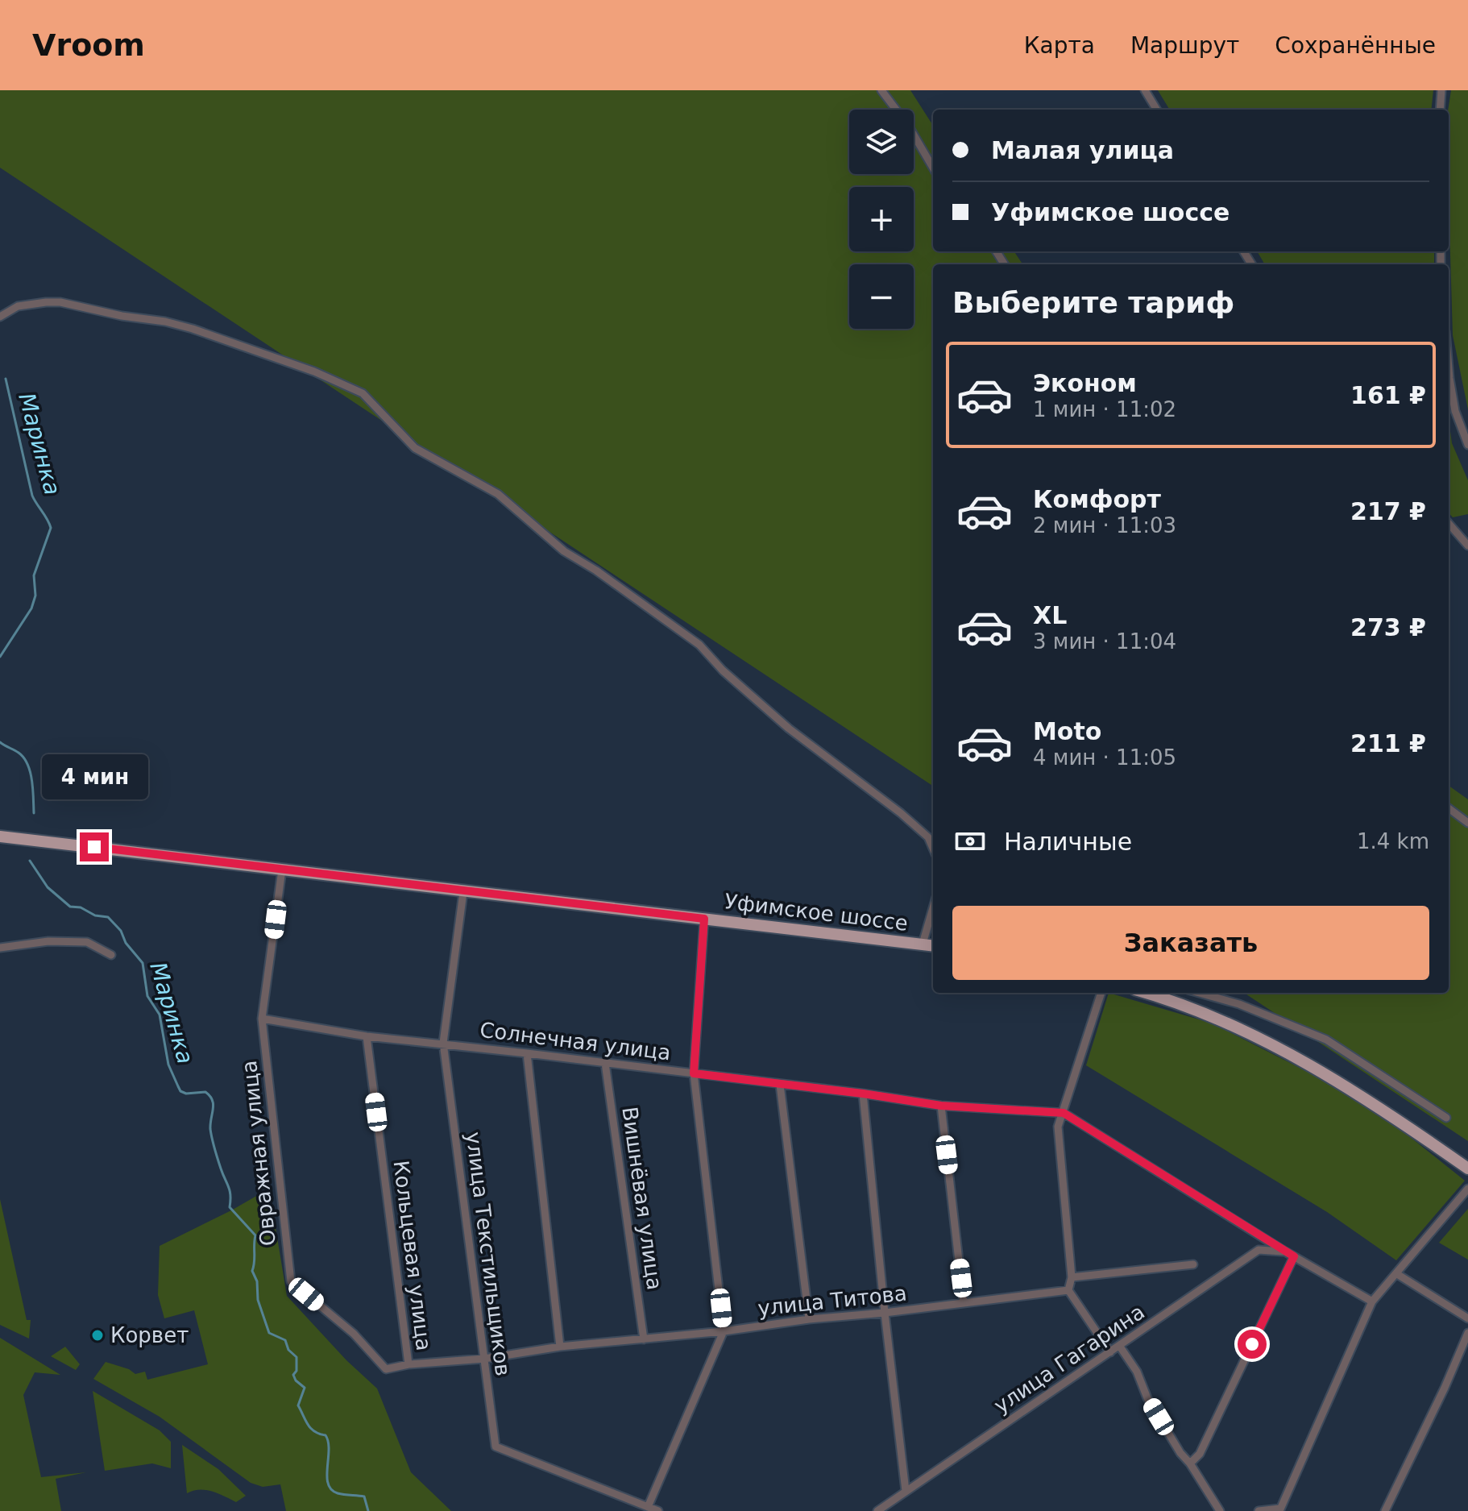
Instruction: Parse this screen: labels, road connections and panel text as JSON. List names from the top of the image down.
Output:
{
  "streets": {
    "main road": ["Уфимское шоссе"],
    "street": [
      "Солнечная улица",
      "Овражная улица",
      "Вишнёвая улица",
      "улица Текстильщиков",
      "Кольцевая улица",
      "улица Титова",
      "улица Гагарина"
    ]
  },
  "crossings": [
    ["Уфимское шоссе", "Овражная улица"],
    ["Уфимское шоссе", "улица Текстильщиков"],
    ["Солнечная улица", "Овражная улица"],
    ["Солнечная улица", "Вишнёвая улица"],
    ["Солнечная улица", "улица Текстильщиков"],
    ["Солнечная улица", "Кольцевая улица"],
    ["Солнечная улица", "улица Гагарина"],
    ["Овражная улица", "Кольцевая улица"],
    ["Овражная улица", "улица Титова"],
    ["Вишнёвая улица", "улица Титова"],
    ["улица Текстильщиков", "улица Титова"],
    ["Кольцевая улица", "улица Титова"]
  ],
  "water": ["Маринка"],
  "places": ["Корвет"],
  "page": {
    "header": "Vroom",
    "nav": ["Карта", "Маршрут", "Сохранённые"],
    "map_buttons": ["+", "−"],
    "banner": ["Малая улица", "Уфимское шоссе"],
    "heading": "Выберите тариф",
    "list": [
      {
        "name": "Эконом",
        "note": "1 мин · 11:02",
        "value": "161 ₽"
      },
      {
        "name": "Комфорт",
        "note": "2 мин · 11:03",
        "value": "217 ₽"
      },
      {
        "name": "XL",
        "note": "3 мин · 11:04",
        "value": "273 ₽"
      },
      {
        "name": "Moto",
        "note": "4 мин · 11:05",
        "value": "211 ₽"
      }
    ],
    "bubble": "4 мин",
    "pay": ["Наличные", "1.4 km"],
    "buttons": "Заказать"
  }
}
